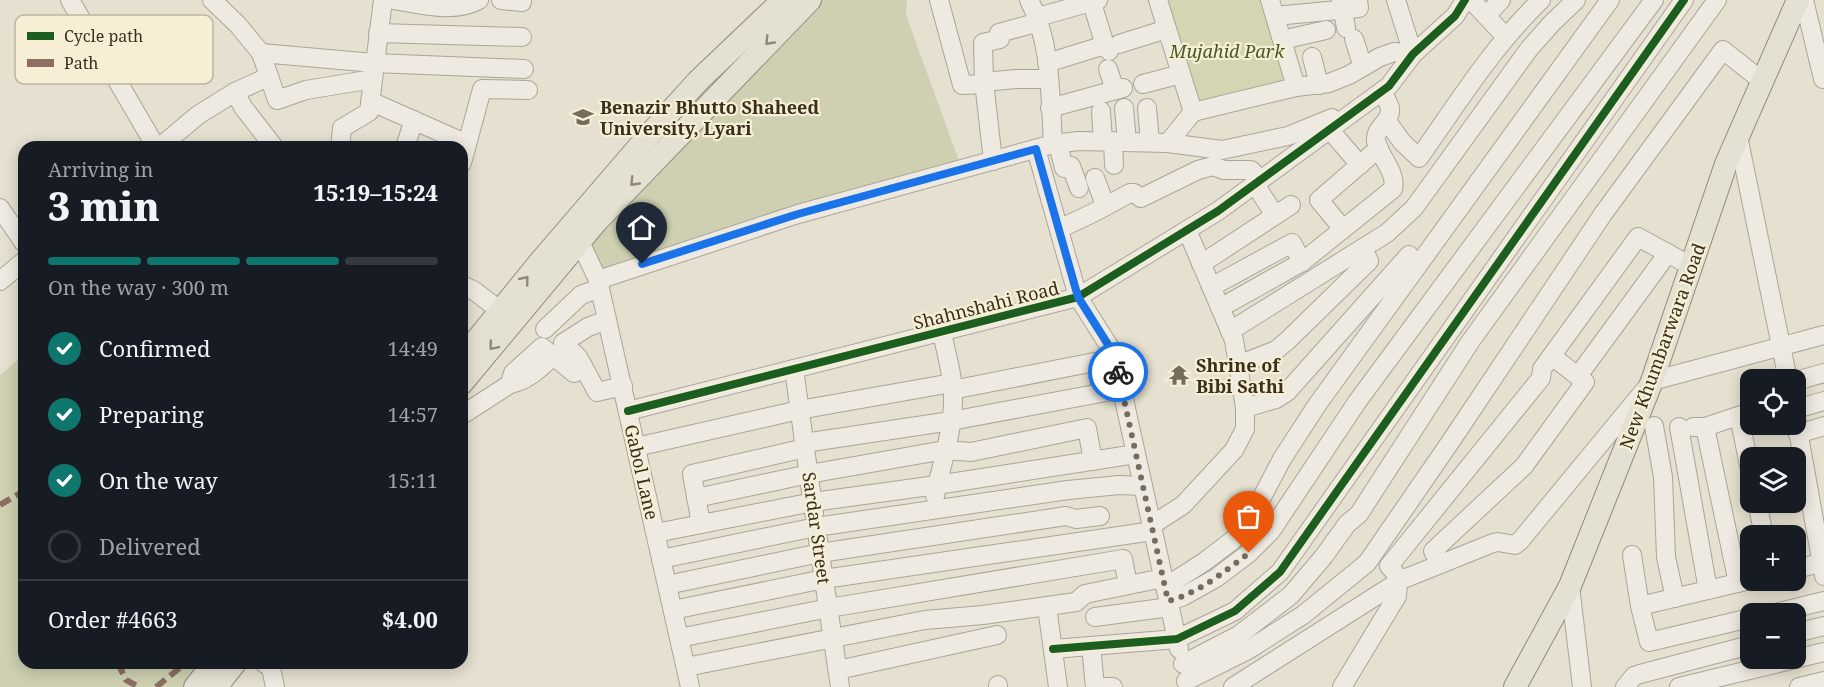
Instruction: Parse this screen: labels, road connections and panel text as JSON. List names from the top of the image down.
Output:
{
  "streets": {
    "main road": ["New Khumbarwara Road"],
    "street": ["Shahnshahi Road", "Gabol Lane", "Sardar Street"]
  },
  "crossings": [
    ["Shahnshahi Road", "Gabol Lane"],
    ["Shahnshahi Road", "Sardar Street"]
  ],
  "parks": ["Mujahid Park"],
  "places": {
    "school or university": ["Benazir Bhutto Shaheed University, Lyari"],
    "temple": ["Shrine of Bibi Sathi"]
  },
  "legend": ["Cycle path", "Path"],
  "page": {
    "heading": ["3 min", "Arriving in", "15:19–15:24"],
    "panel": ["Order #4663", "$4.00"],
    "bar": "On the way · 300 m",
    "list": [
      ["Confirmed", "14:49"],
      ["Preparing", "14:57"],
      ["On the way", "15:11"],
      "Delivered"
    ],
    "map_buttons": ["+", "−"]
  }
}
